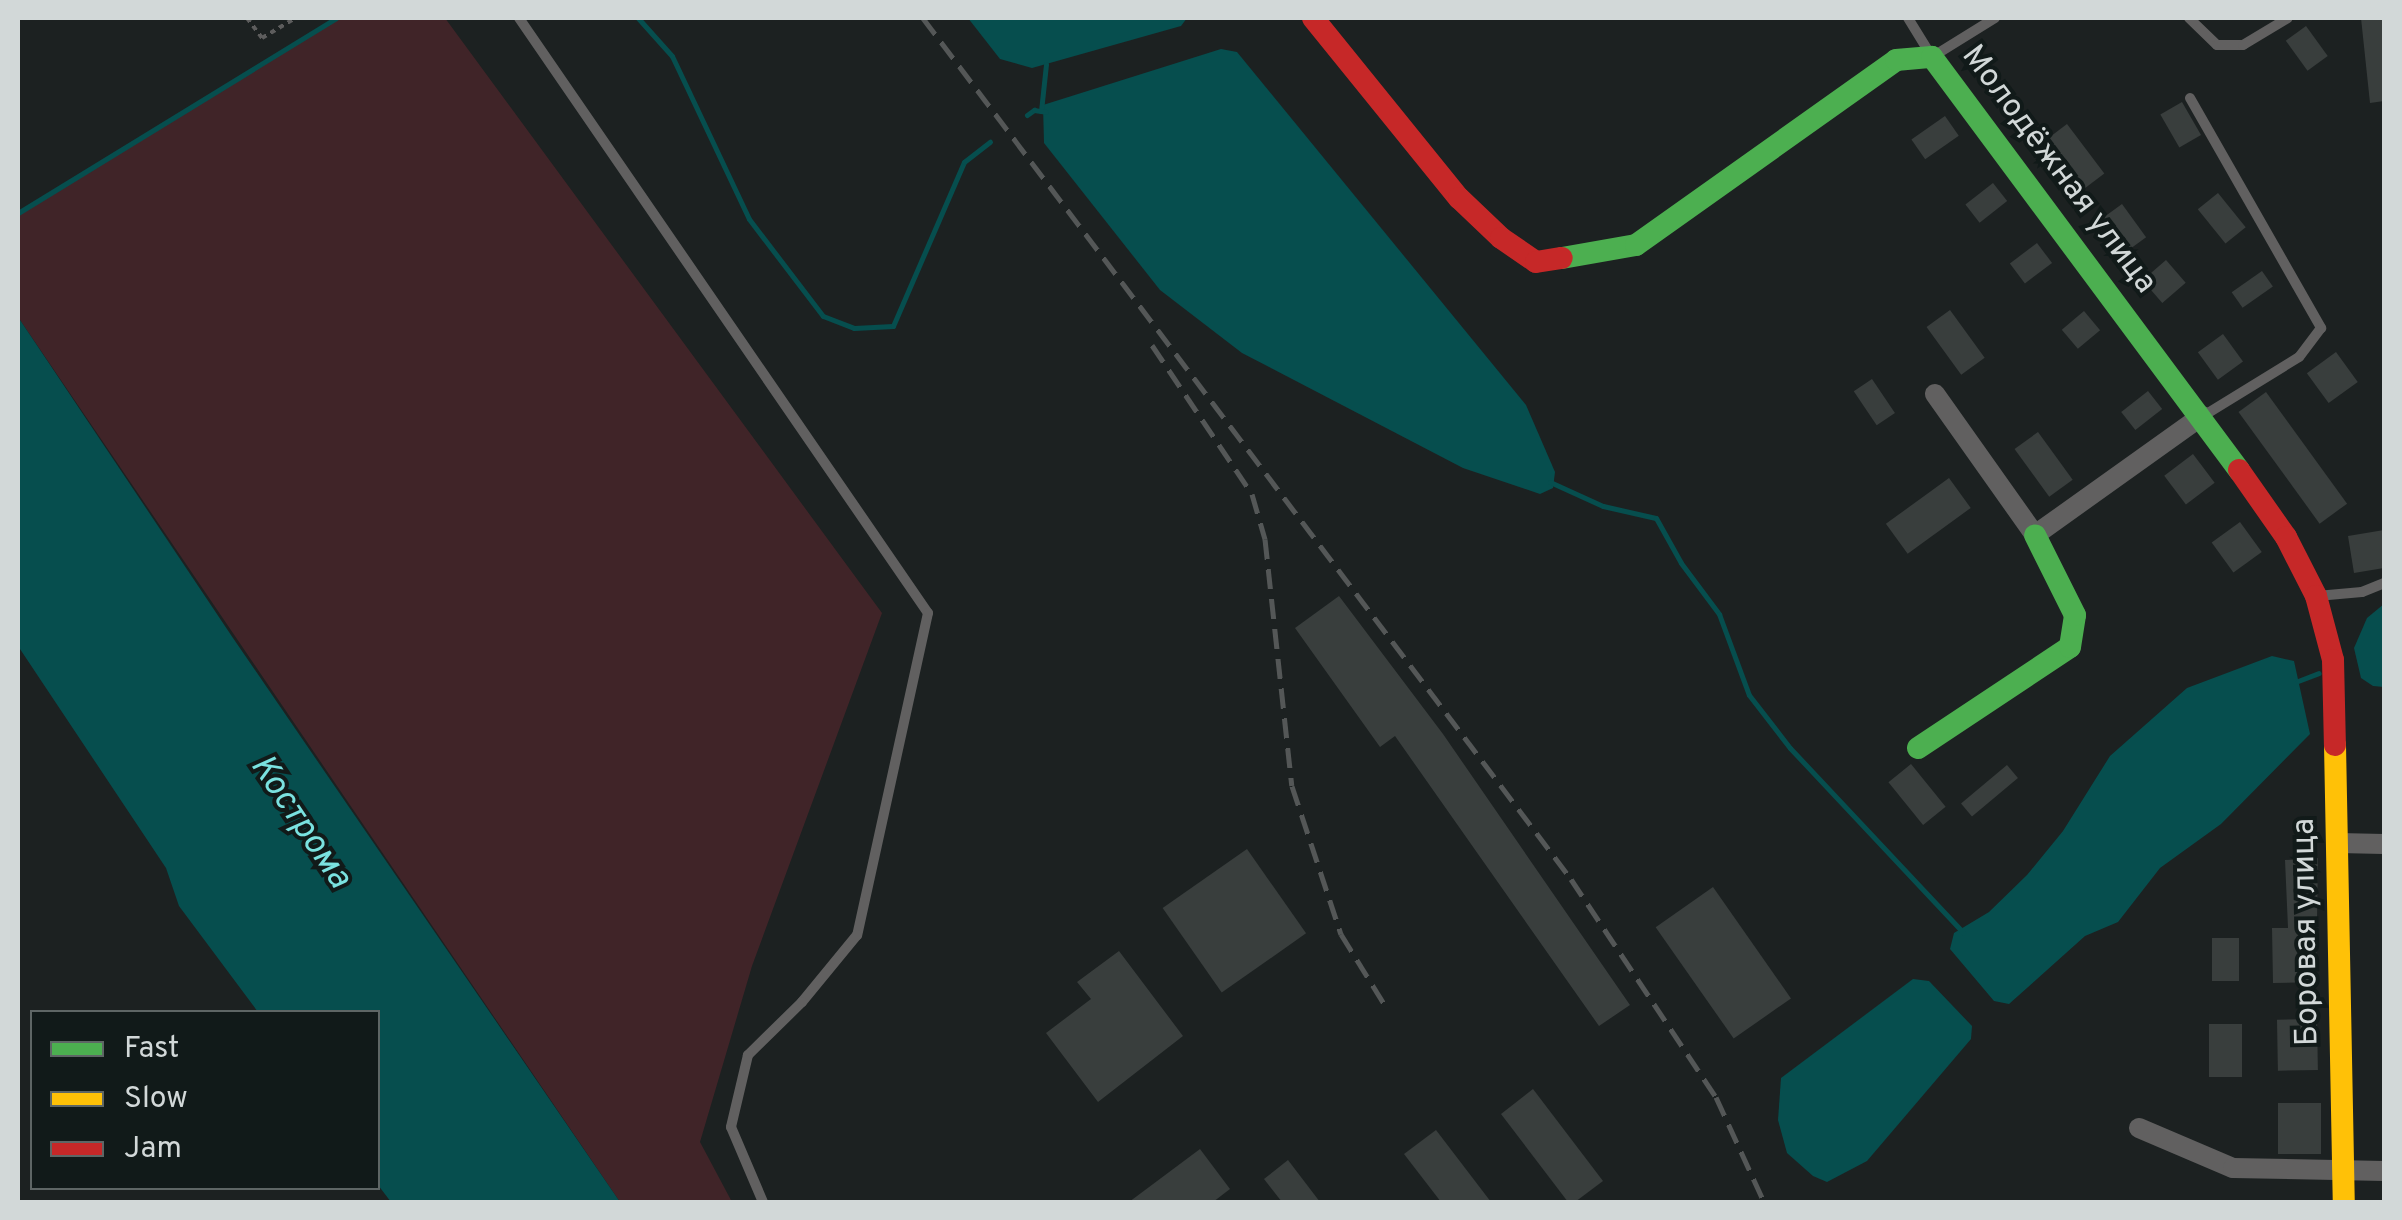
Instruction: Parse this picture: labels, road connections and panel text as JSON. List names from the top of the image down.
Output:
{
  "streets": {
    "street": ["Молодёжная улица", "Боровая улица"]
  },
  "crossings": [
    ["Молодёжная улица", "Боровая улица"]
  ],
  "water": ["Кострома"],
  "legend": ["Fast", "Slow", "Jam"]
}
